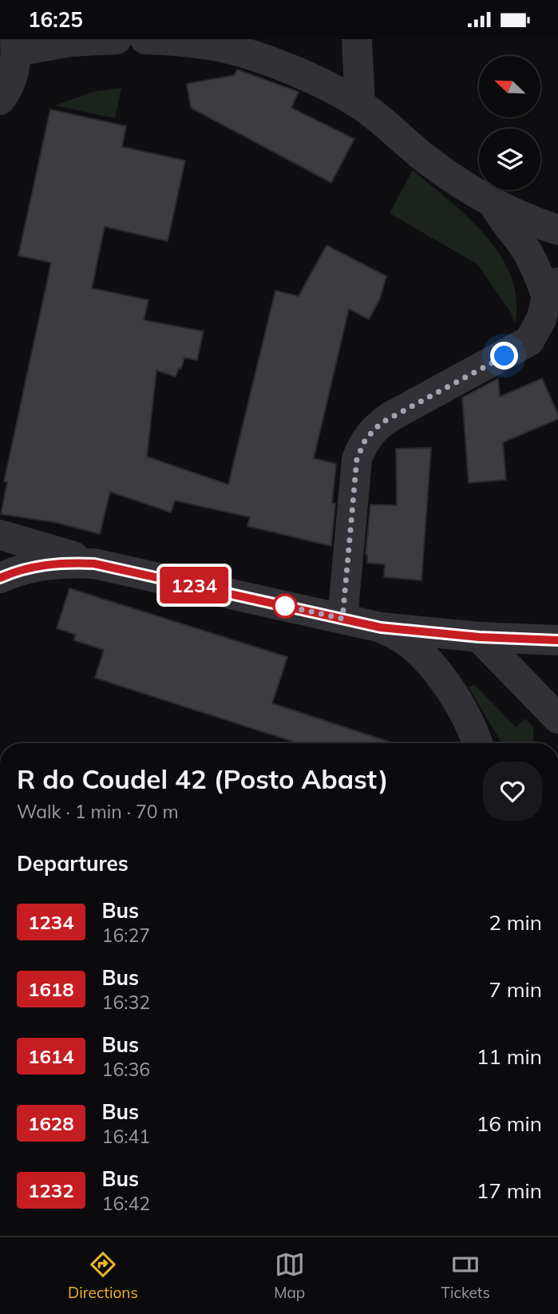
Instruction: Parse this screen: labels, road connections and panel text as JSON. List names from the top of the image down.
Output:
{
  "lines": ["bus line 1234"],
  "north": "top left",
  "page": {
    "status": "16:25",
    "on_map": "1234",
    "heading": [
      ["R do Coudel 42 (Posto Abast)", "Walk · 1 min · 70 m"],
      "Departures"
    ],
    "list": [
      {
        "mark": "1234",
        "name": "Bus",
        "note": "16:27",
        "value": "2 min"
      },
      {
        "mark": "1618",
        "name": "Bus",
        "note": "16:32",
        "value": "7 min"
      },
      {
        "mark": "1614",
        "name": "Bus",
        "note": "16:36",
        "value": "11 min"
      },
      {
        "mark": "1628",
        "name": "Bus",
        "note": "16:41",
        "value": "16 min"
      },
      {
        "mark": "1232",
        "name": "Bus",
        "note": "16:42",
        "value": "17 min"
      }
    ],
    "tabs": ["Directions", "Map", "Tickets"]
  }
}
